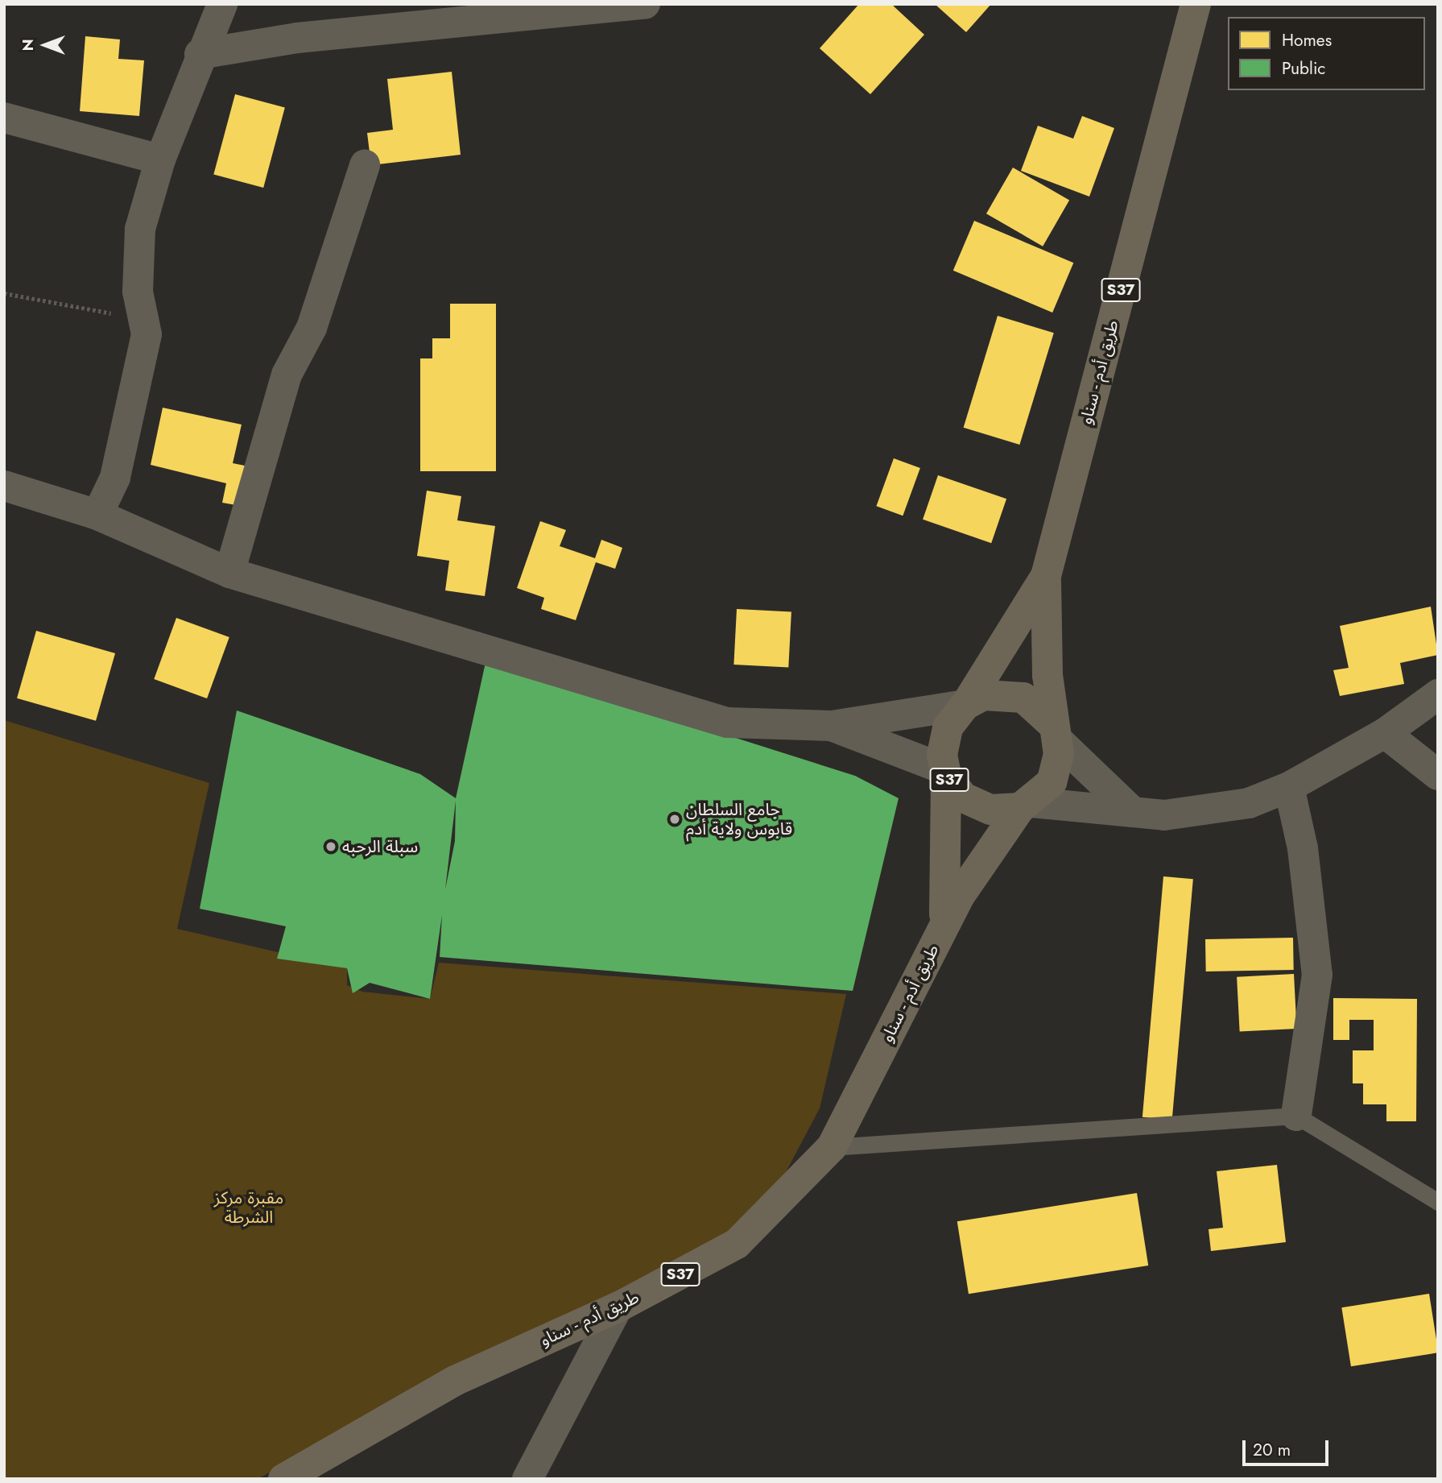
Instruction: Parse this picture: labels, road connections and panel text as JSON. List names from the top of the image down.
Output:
{
  "streets": {
    "main road": ["S37", "طريق أدم - سناو"]
  },
  "crossings": [
    ["S37", "طريق أدم - سناو"]
  ],
  "parks": ["مقبرة مركز الشرطة"],
  "places": ["جامع السلطان قابوس ولاية أدم", "سبلة الرحبه"],
  "legend": ["Homes", "Public"],
  "scale_bar": "20 m",
  "north": "left"
}
